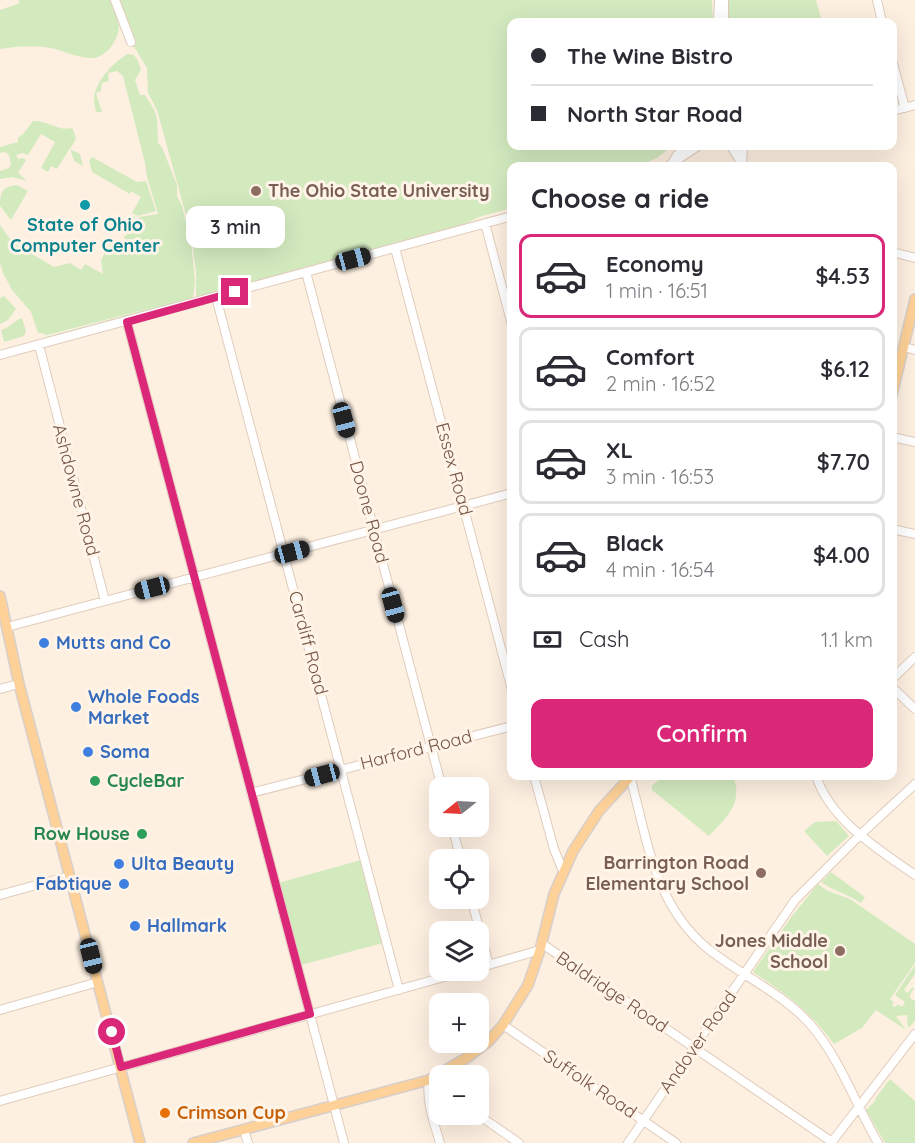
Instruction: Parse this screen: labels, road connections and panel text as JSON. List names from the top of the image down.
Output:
{
  "streets": {
    "street": [
      "Essex Road",
      "Ashdowne Road",
      "Doone Road",
      "Cardiff Road",
      "Harford Road",
      "Baldridge Road",
      "Andover Road",
      "Suffolk Road"
    ]
  },
  "crossings": [
    ["Doone Road", "Harford Road"],
    ["Cardiff Road", "Harford Road"],
    ["Baldridge Road", "Andover Road"],
    ["Andover Road", "Suffolk Road"]
  ],
  "places": [
    "The Ohio State University",
    "State of Ohio Computer Center",
    "Mutts and Co",
    "Whole Foods Market",
    "Soma",
    "CycleBar",
    "Row House",
    "Ulta Beauty",
    "Barrington Road Elementary School",
    "Fabtique",
    "Hallmark",
    "Jones Middle School",
    "Crimson Cup"
  ],
  "north": "left",
  "page": {
    "banner": ["The Wine Bistro", "North Star Road"],
    "heading": "Choose a ride",
    "bubble": "3 min",
    "list": [
      {
        "name": "Economy",
        "note": "1 min · 16:51",
        "value": "$4.53"
      },
      {
        "name": "Comfort",
        "note": "2 min · 16:52",
        "value": "$6.12"
      },
      {
        "name": "XL",
        "note": "3 min · 16:53",
        "value": "$7.70"
      },
      {
        "name": "Black",
        "note": "4 min · 16:54",
        "value": "$4.00"
      }
    ],
    "pay": ["Cash", "1.1 km"],
    "buttons": "Confirm",
    "map_buttons": ["+", "−"]
  }
}
